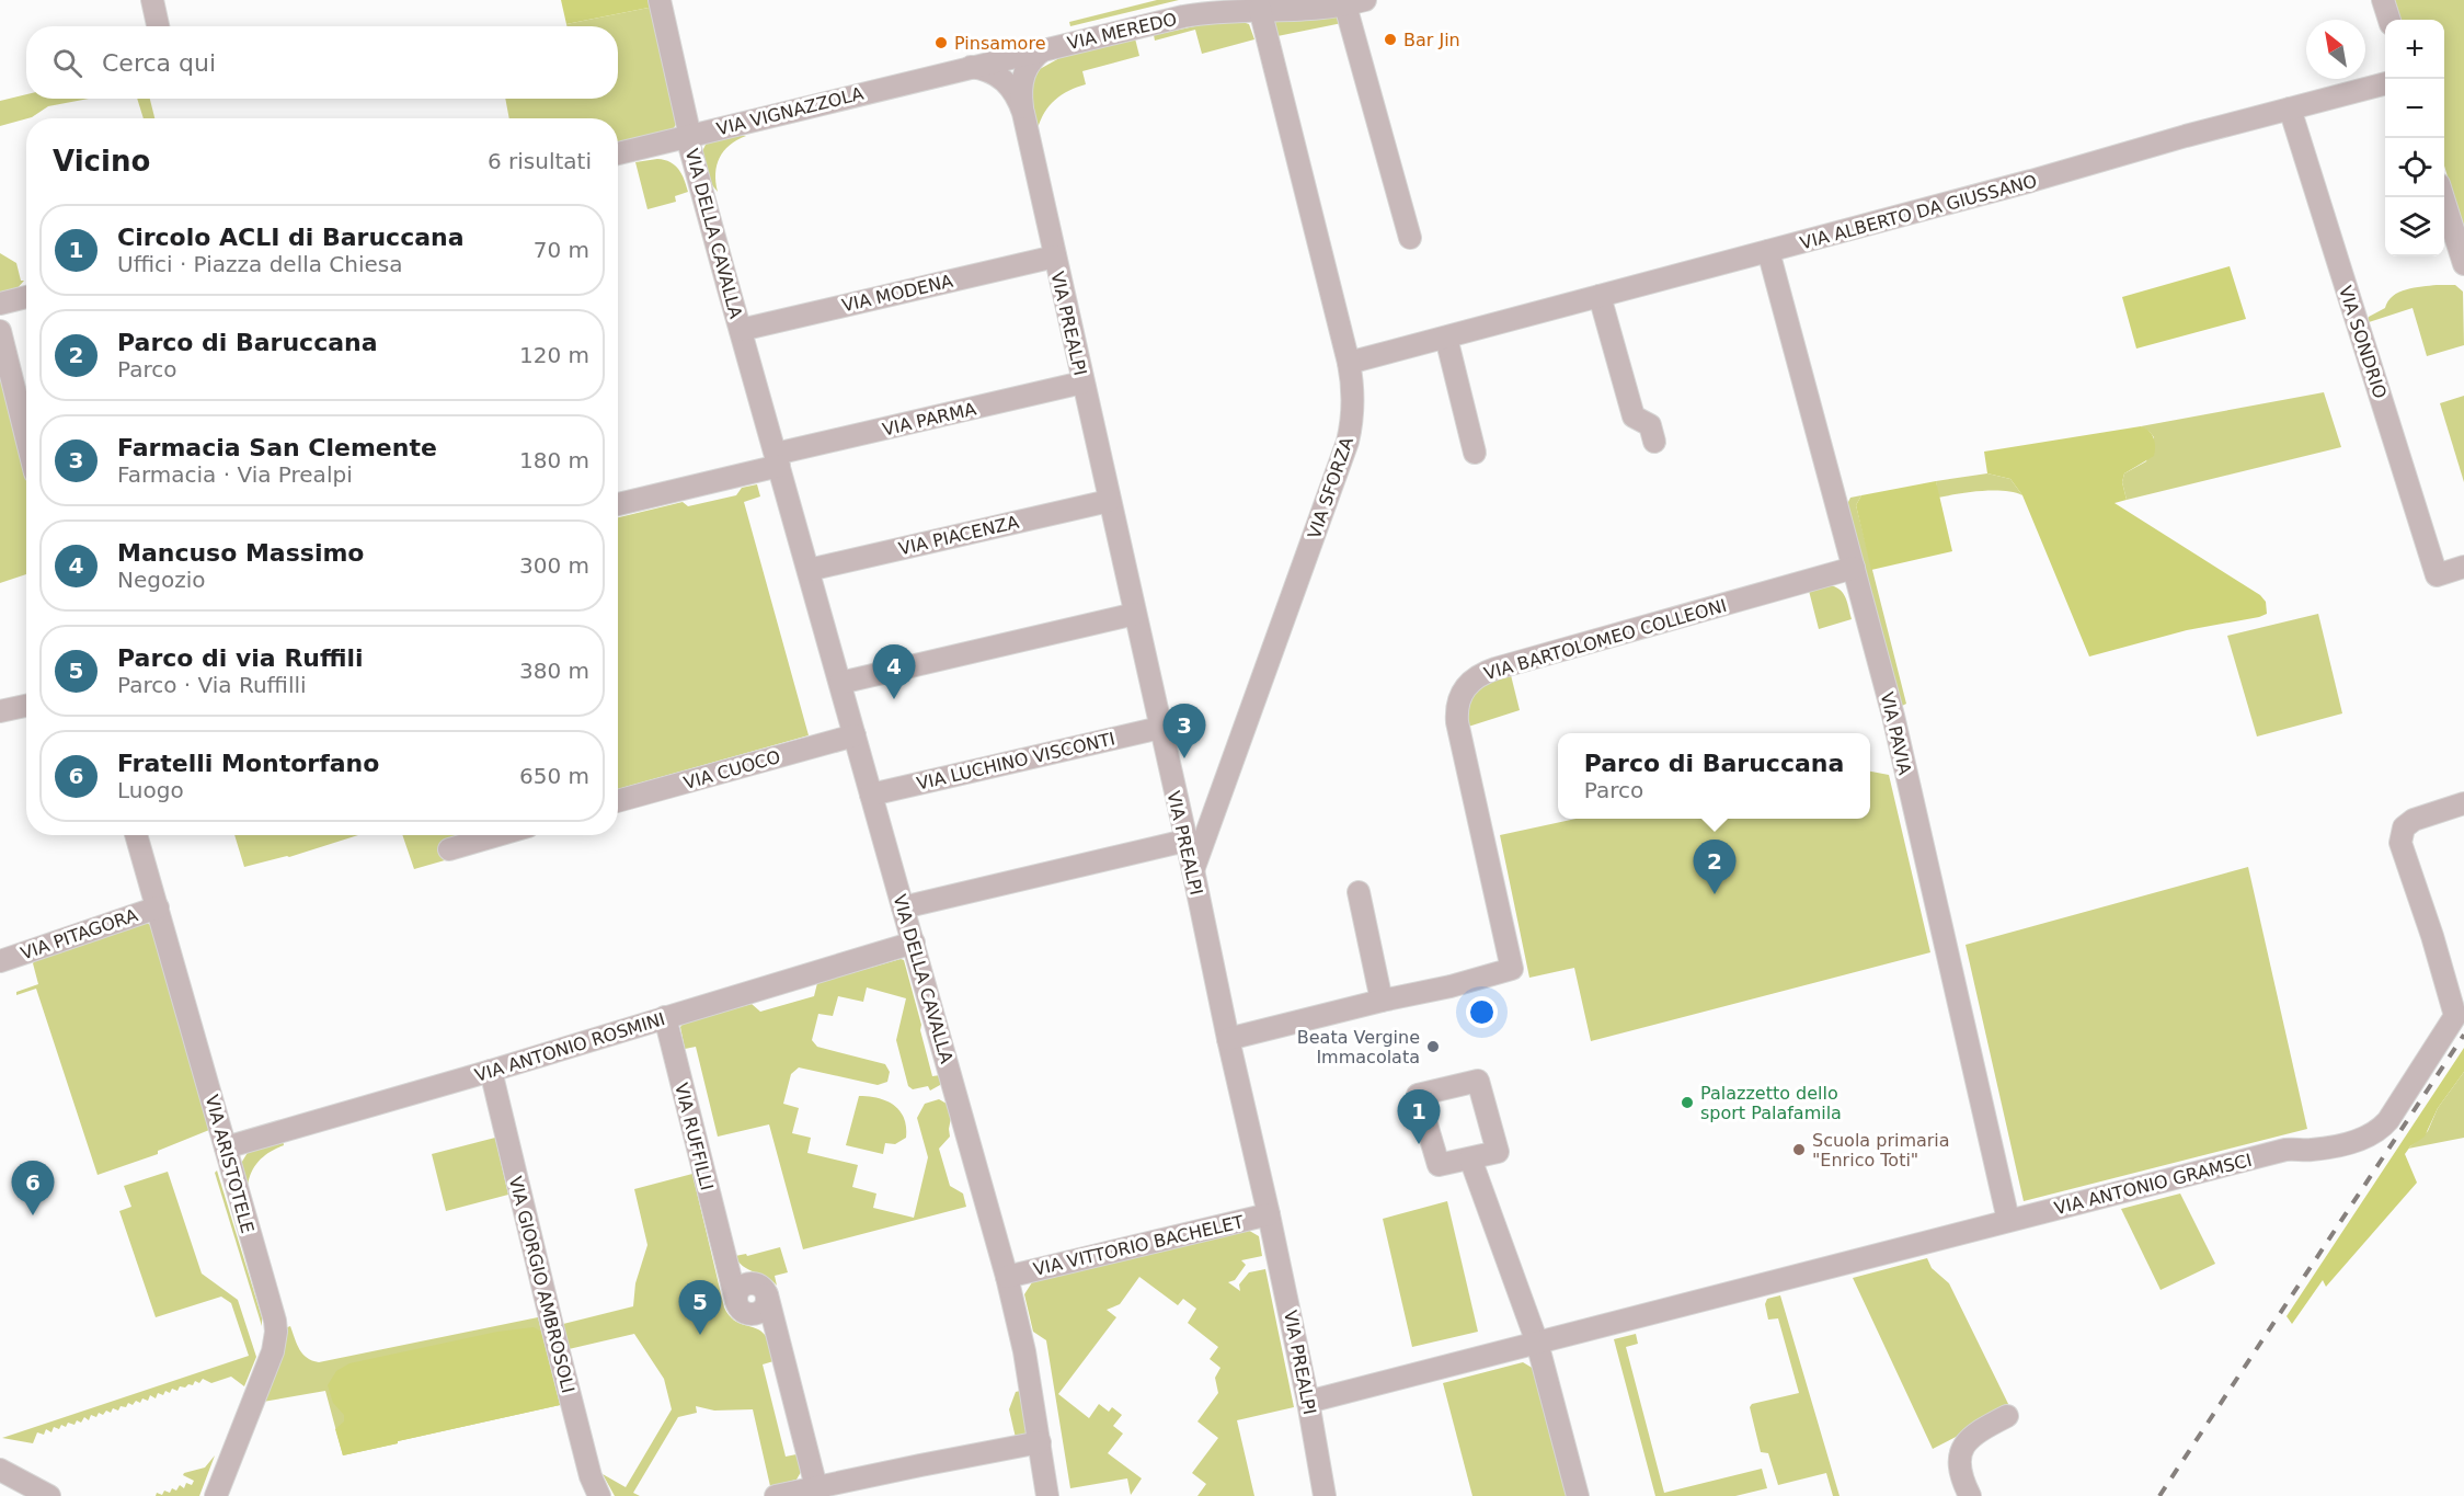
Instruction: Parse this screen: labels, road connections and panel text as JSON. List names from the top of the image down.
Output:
{
  "streets": {
    "street": [
      "VIA MEREDO",
      "VIA VIGNAZZOLA",
      "VIA ALBERTO DA GIUSSANO",
      "VIA DELLA CAVALLA",
      "VIA MODENA",
      "VIA PREALPI",
      "VIA SONDRIO",
      "VIA PARMA",
      "VIA SFORZA",
      "VIA PIACENZA",
      "VIA BARTOLOMEO COLLEONI",
      "VIA PAVIA",
      "VIA LUCHINO VISCONTI",
      "VIA CUOCO",
      "VIA PITAGORA",
      "VIA ANTONIO ROSMINI",
      "VIA RUFFILLI",
      "VIA ARISTOTELE",
      "VIA ANTONIO GRAMSCI",
      "VIA VITTORIO BACHELET",
      "VIA GIORGIO AMBROSOLI"
    ]
  },
  "crossings": [
    ["VIA MEREDO", "VIA VIGNAZZOLA"],
    ["VIA MEREDO", "VIA PREALPI"],
    ["VIA MEREDO", "VIA SFORZA"],
    ["VIA VIGNAZZOLA", "VIA DELLA CAVALLA"],
    ["VIA VIGNAZZOLA", "VIA PREALPI"],
    ["VIA ALBERTO DA GIUSSANO", "VIA SONDRIO"],
    ["VIA ALBERTO DA GIUSSANO", "VIA SFORZA"],
    ["VIA ALBERTO DA GIUSSANO", "VIA PAVIA"],
    ["VIA DELLA CAVALLA", "VIA MODENA"],
    ["VIA DELLA CAVALLA", "VIA PARMA"],
    ["VIA DELLA CAVALLA", "VIA PIACENZA"],
    ["VIA DELLA CAVALLA", "VIA LUCHINO VISCONTI"],
    ["VIA DELLA CAVALLA", "VIA CUOCO"],
    ["VIA DELLA CAVALLA", "VIA ANTONIO ROSMINI"],
    ["VIA DELLA CAVALLA", "VIA VITTORIO BACHELET"],
    ["VIA MODENA", "VIA PREALPI"],
    ["VIA PREALPI", "VIA PARMA"],
    ["VIA PREALPI", "VIA SFORZA"],
    ["VIA PREALPI", "VIA PIACENZA"],
    ["VIA PREALPI", "VIA BARTOLOMEO COLLEONI"],
    ["VIA PREALPI", "VIA LUCHINO VISCONTI"],
    ["VIA PREALPI", "VIA ANTONIO GRAMSCI"],
    ["VIA PREALPI", "VIA VITTORIO BACHELET"],
    ["VIA BARTOLOMEO COLLEONI", "VIA PAVIA"],
    ["VIA PAVIA", "VIA ANTONIO GRAMSCI"],
    ["VIA PITAGORA", "VIA ARISTOTELE"],
    ["VIA ANTONIO ROSMINI", "VIA RUFFILLI"],
    ["VIA ANTONIO ROSMINI", "VIA ARISTOTELE"],
    ["VIA ANTONIO ROSMINI", "VIA GIORGIO AMBROSOLI"]
  ],
  "places": [
    "Bar Jin",
    "Pinsamore",
    "Beata Vergine Immacolata",
    "Palazzetto dello sport Palafamila",
    "Scuola primaria \"Enrico Toti\""
  ],
  "north": "top left",
  "page": {
    "map_buttons": ["+", "−"],
    "search": "Cerca qui",
    "heading": ["Vicino", "6 risultati"],
    "list": [
      {
        "mark": "1",
        "name": "Circolo ACLI di Baruccana",
        "note": "Uffici · Piazza della Chiesa",
        "value": "70 m"
      },
      {
        "mark": "2",
        "name": "Parco di Baruccana",
        "note": "Parco",
        "value": "120 m"
      },
      {
        "mark": "3",
        "name": "Farmacia San Clemente",
        "note": "Farmacia · Via Prealpi",
        "value": "180 m"
      },
      {
        "mark": "4",
        "name": "Mancuso Massimo",
        "note": "Negozio",
        "value": "300 m"
      },
      {
        "mark": "5",
        "name": "Parco di via Ruffili",
        "note": "Parco · Via Ruffilli",
        "value": "380 m"
      },
      {
        "mark": "6",
        "name": "Fratelli Montorfano",
        "note": "Luogo",
        "value": "650 m"
      }
    ],
    "pins": [
      "4",
      "3",
      "2",
      "1",
      "6",
      "5"
    ],
    "popup": ["Parco di Baruccana", "Parco"]
  }
}
